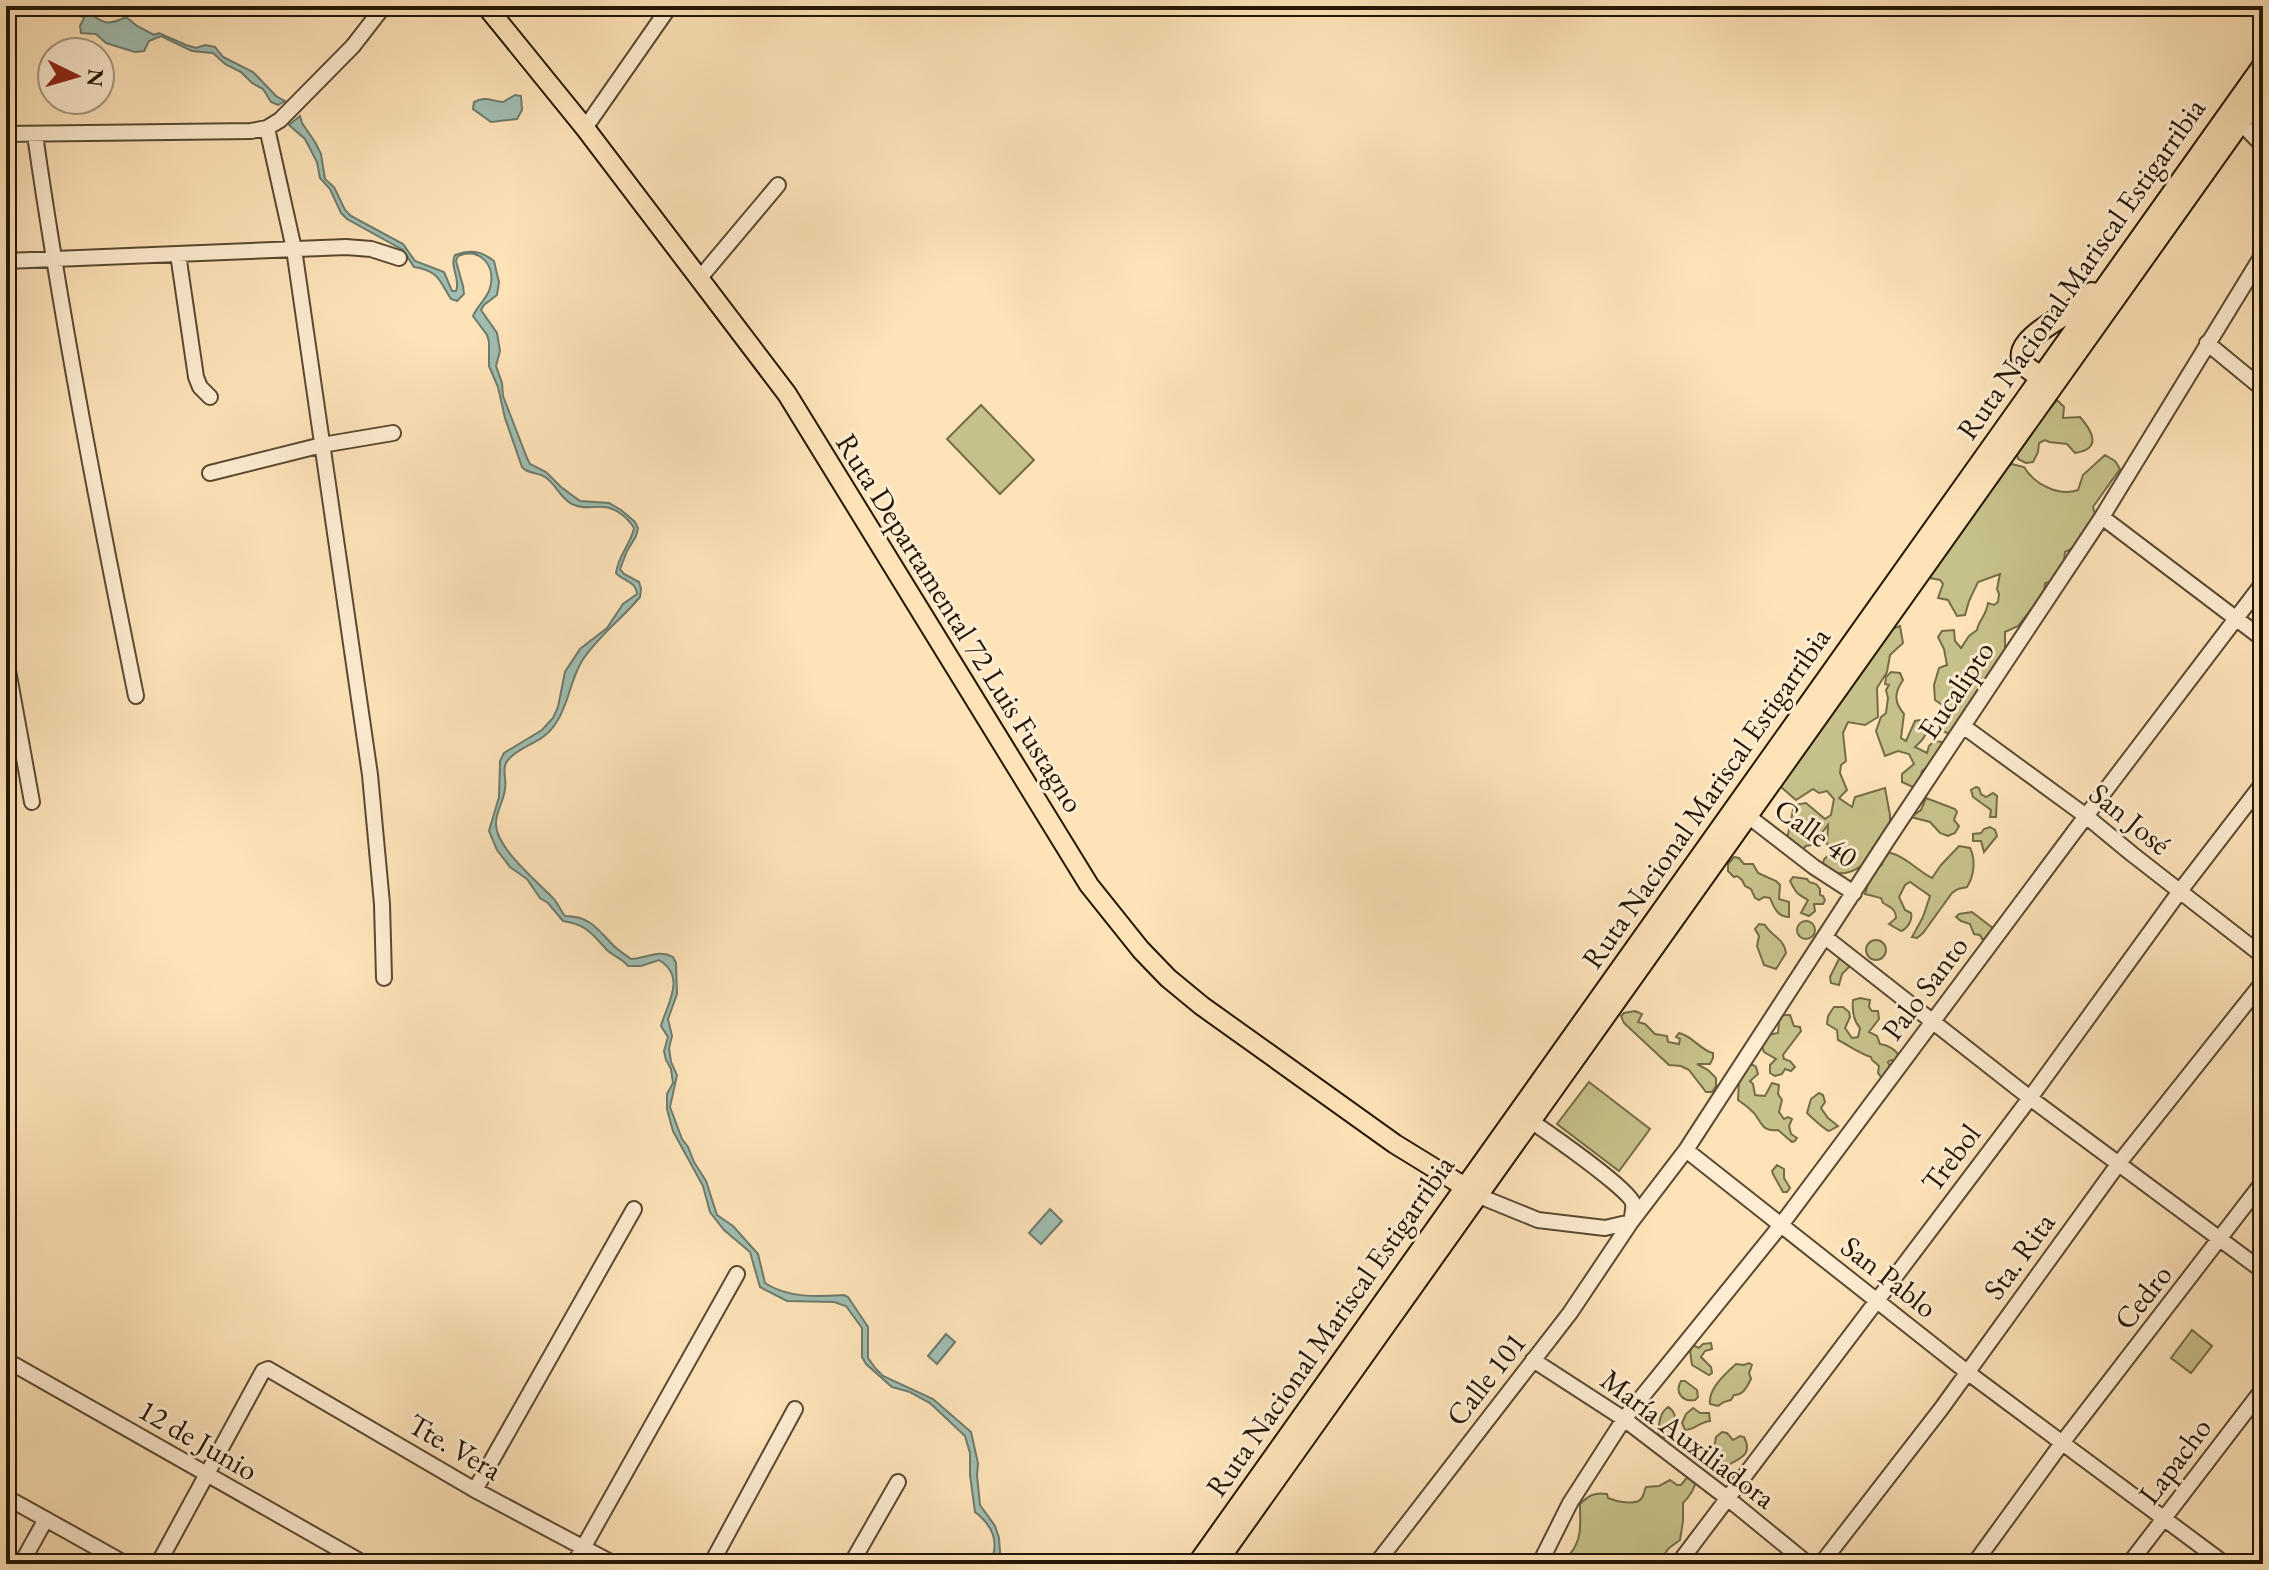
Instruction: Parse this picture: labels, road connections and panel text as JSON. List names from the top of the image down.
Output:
{
  "streets": {
    "highway": ["Ruta Nacional Mariscal Estigarribia"],
    "main road": ["Ruta Departamental 72 Luis Fustagno"],
    "street": [
      "Eucalipto",
      "San José",
      "Calle 40",
      "Palo Santo",
      "Trebol",
      "Sta. Rita",
      "San Pablo",
      "Cedro",
      "Calle 101",
      "María Auxiliadora",
      "12 de Junio",
      "Tte. Vera",
      "Lapacho"
    ]
  },
  "crossings": [
    ["Ruta Nacional Mariscal Estigarribia", "Ruta Departamental 72 Luis Fustagno"],
    ["Ruta Nacional Mariscal Estigarribia", "Calle 40"],
    ["Eucalipto", "San José"],
    ["Eucalipto", "Calle 40"],
    ["Eucalipto", "San Pablo"],
    ["Eucalipto", "Calle 101"],
    ["San José", "Palo Santo"],
    ["San José", "Trebol"],
    ["Palo Santo", "San Pablo"],
    ["Palo Santo", "María Auxiliadora"],
    ["Trebol", "San Pablo"],
    ["Trebol", "María Auxiliadora"],
    ["Sta. Rita", "San Pablo"],
    ["San Pablo", "Cedro"],
    ["San Pablo", "Calle 101"],
    ["San Pablo", "Lapacho"],
    ["Calle 101", "María Auxiliadora"],
    ["12 de Junio", "Tte. Vera"]
  ],
  "north": "right"
}
